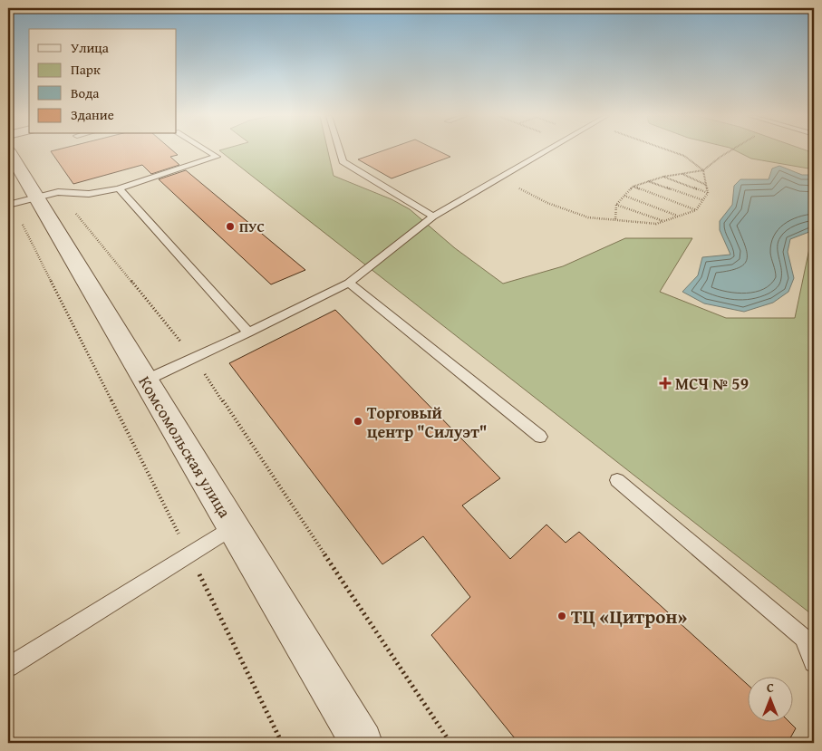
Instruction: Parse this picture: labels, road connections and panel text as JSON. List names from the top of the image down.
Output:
{
  "streets": {
    "street": ["Комсомольская улица"]
  },
  "places": {
    "other": ["ПУС", "Торговый центр \"Силуэт\"", "ТЦ «Цитрон»"],
    "health": ["МСЧ № 59"]
  },
  "legend": [
    "Улица",
    "Парк",
    "Вода",
    "Здание"
  ],
  "north": "top"
}
